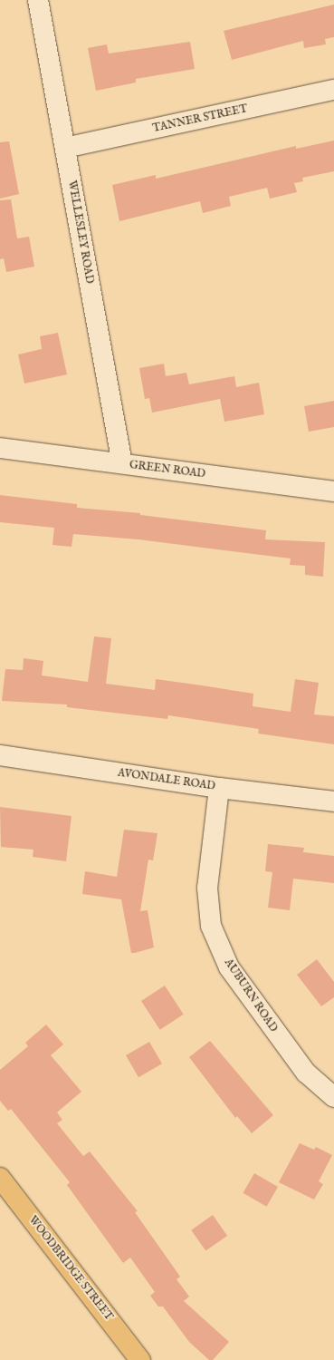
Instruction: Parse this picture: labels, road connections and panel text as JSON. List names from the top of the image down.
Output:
{
  "streets": {
    "main road": ["WOODBRIDGE STREET"],
    "street": [
      "TANNER STREET",
      "WELLESLEY ROAD",
      "GREEN ROAD",
      "AVONDALE ROAD",
      "AUBURN ROAD"
    ]
  },
  "crossings": [
    ["TANNER STREET", "WELLESLEY ROAD"],
    ["WELLESLEY ROAD", "GREEN ROAD"],
    ["AVONDALE ROAD", "AUBURN ROAD"]
  ]
}
